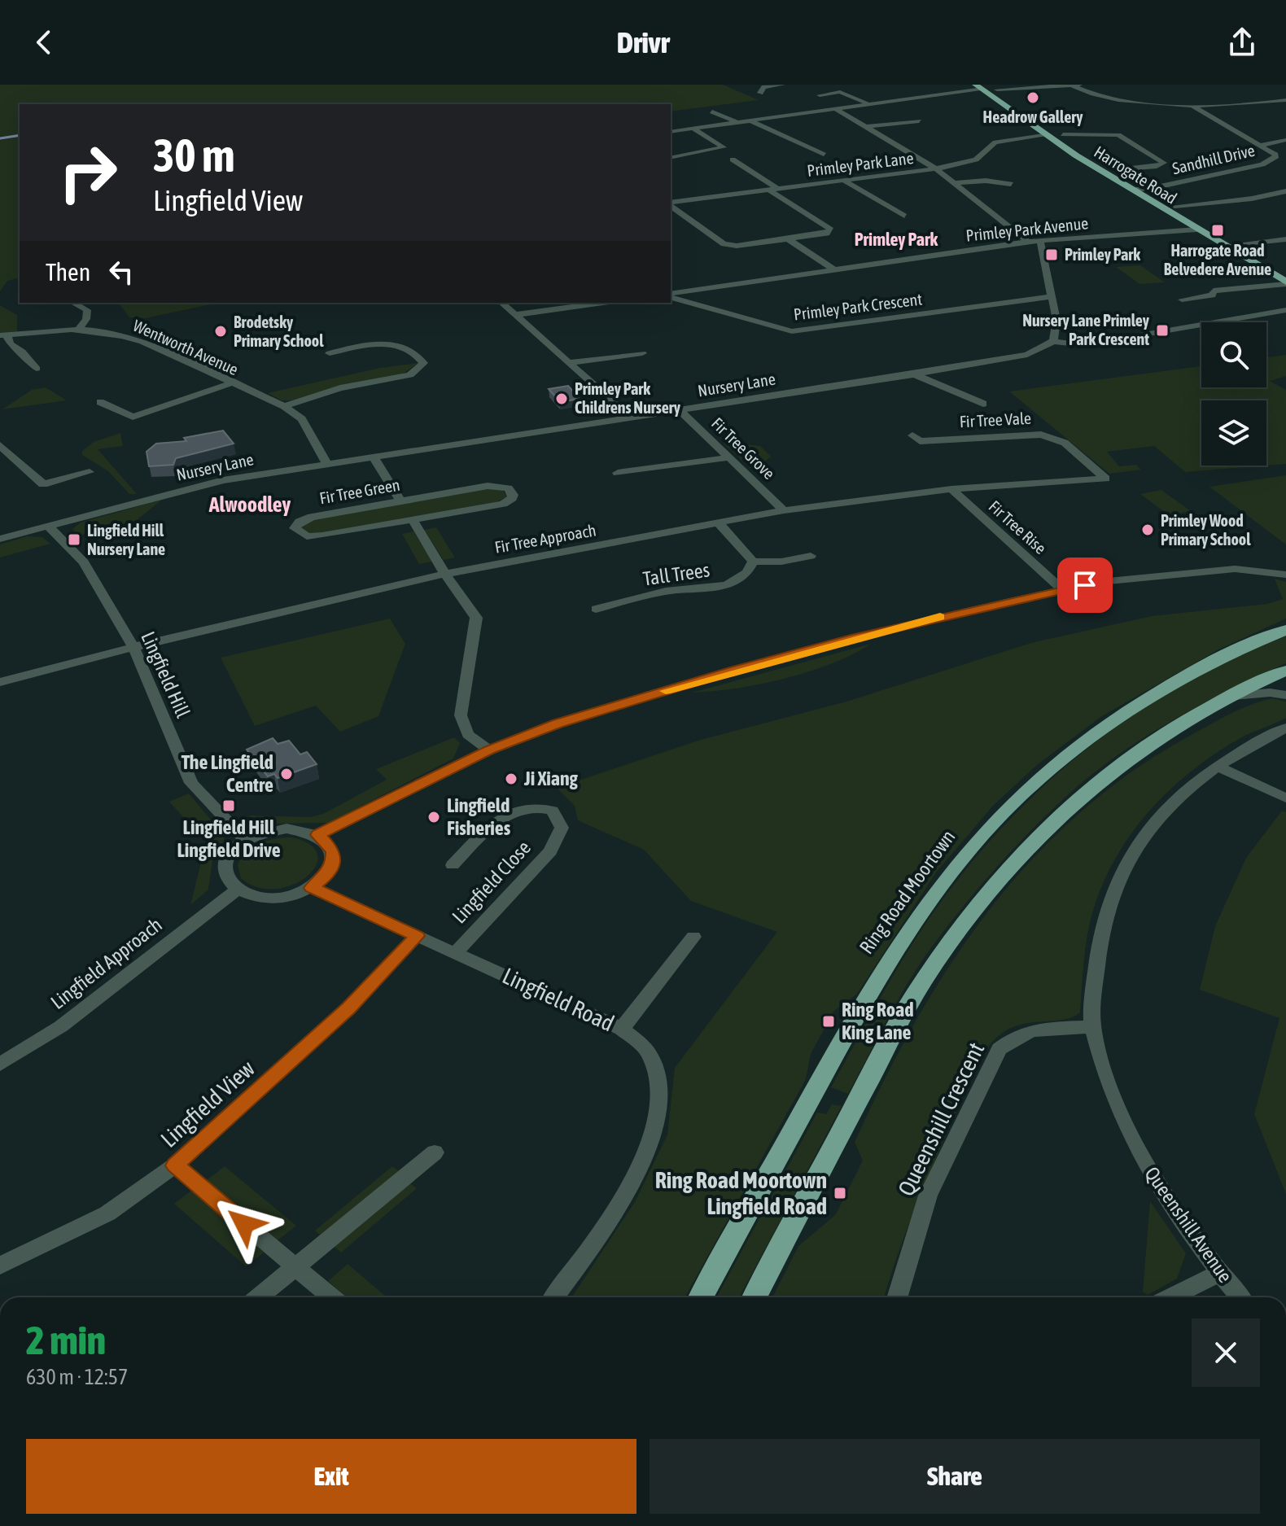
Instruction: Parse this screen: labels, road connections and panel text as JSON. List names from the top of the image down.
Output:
{
  "streets": {
    "highway": ["Harrogate Road", "Ring Road Moortown"],
    "street": [
      "Sandhill Drive",
      "Primley Park Lane",
      "Primley Park Avenue",
      "Primley Park Crescent",
      "Wentworth Avenue",
      "Nursery Lane",
      "Fir Tree Vale",
      "Fir Tree Grove",
      "Fir Tree Green",
      "Fir Tree Rise",
      "Fir Tree Approach",
      "Tall Trees",
      "Lingfield Hill",
      "Lingfield Close",
      "Lingfield Approach",
      "Lingfield Road",
      "Lingfield View",
      "Queenshill Crescent",
      "Queenshill Avenue"
    ]
  },
  "crossings": [
    ["Sandhill Drive", "Harrogate Road"],
    ["Primley Park Lane", "Harrogate Road"],
    ["Harrogate Road", "Primley Park Avenue"],
    ["Wentworth Avenue", "Nursery Lane"],
    ["Nursery Lane", "Fir Tree Grove"],
    ["Nursery Lane", "Lingfield Hill"],
    ["Fir Tree Vale", "Fir Tree Approach"],
    ["Fir Tree Grove", "Fir Tree Approach"],
    ["Fir Tree Rise", "Fir Tree Approach"],
    ["Fir Tree Approach", "Lingfield Hill"],
    ["Lingfield Hill", "Lingfield Approach"],
    ["Lingfield Hill", "Lingfield Road"],
    ["Lingfield Close", "Lingfield Road"],
    ["Lingfield Approach", "Lingfield Road"],
    ["Lingfield Road", "Lingfield View"],
    ["Queenshill Crescent", "Queenshill Avenue"]
  ],
  "districts": ["Primley Park", "Alwoodley"],
  "places": {
    "other": [
      "Headrow Gallery",
      "Brodetsky Primary School",
      "Primley Park Childrens Nursery",
      "Primley Wood Primary School",
      "The Lingfield Centre",
      "Ji Xiang",
      "Lingfield Fisheries"
    ],
    "transit": [
      "Harrogate Road Belvedere Avenue",
      "Primley Park",
      "Nursery Lane Primley Park Crescent",
      "Lingfield Hill Nursery Lane",
      "Lingfield Hill Lingfield Drive",
      "Ring Road King Lane",
      "Ring Road Moortown Lingfield Road"
    ]
  },
  "page": {
    "header": "Drivr",
    "turn": ["30 m", "Lingfield View"],
    "then": "Then",
    "heading": ["2 min", "630 m · 12:57"],
    "buttons": ["Exit", "Share"]
  }
}
